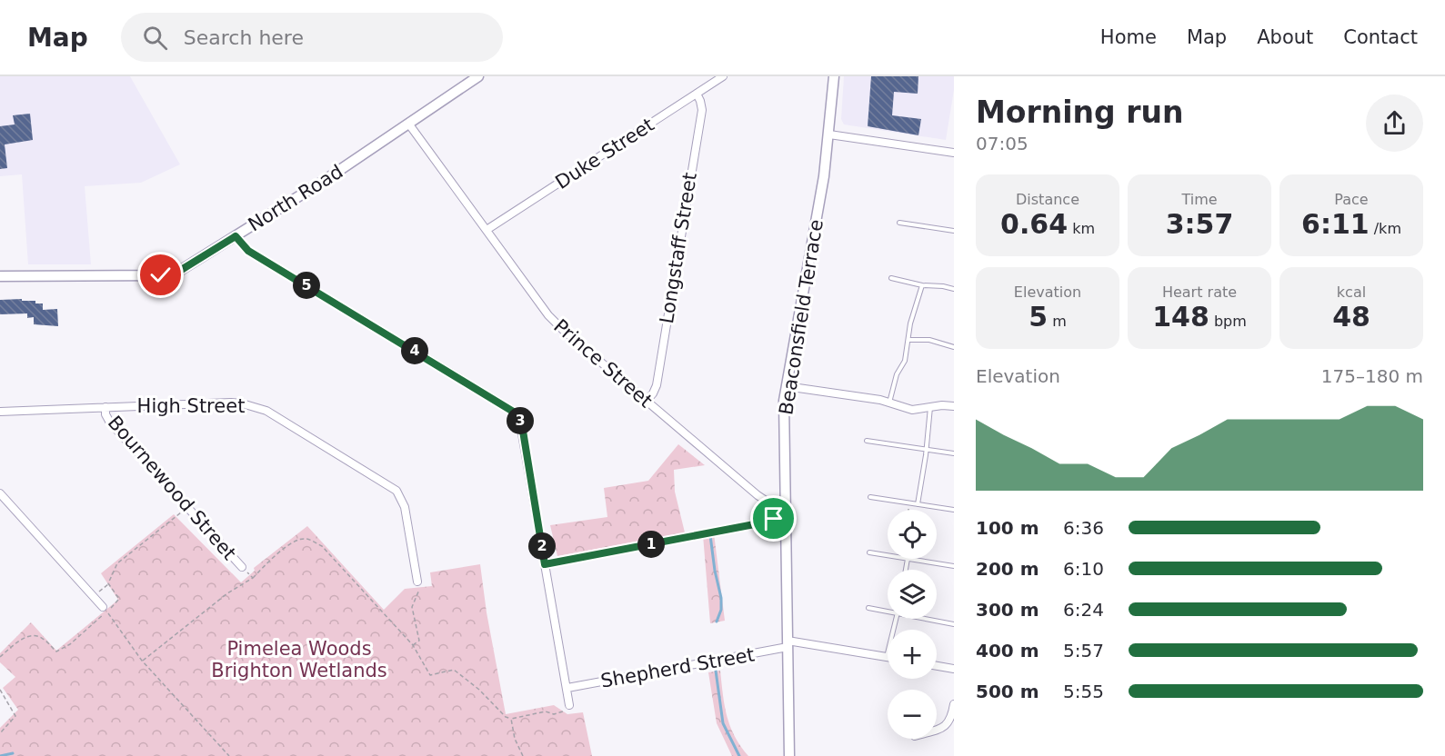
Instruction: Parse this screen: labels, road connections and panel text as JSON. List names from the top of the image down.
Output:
{
  "streets": {
    "main road": ["North Road", "Beaconsfield Terrace"],
    "street": [
      "Duke Street",
      "Longstaff Street",
      "Prince Street",
      "High Street",
      "Bournewood Street",
      "Shepherd Street"
    ]
  },
  "crossings": [
    ["Duke Street", "Longstaff Street"],
    ["Duke Street", "Prince Street"],
    ["North Road", "Prince Street"],
    ["Longstaff Street", "Prince Street"],
    ["Beaconsfield Terrace", "Prince Street"],
    ["Beaconsfield Terrace", "Shepherd Street"],
    ["High Street", "Bournewood Street"]
  ],
  "parks": ["Pimelea Woods Brighton Wetlands"],
  "page": {
    "header": "Map",
    "search": "Search here",
    "nav": [
      "Home",
      "Map",
      "About",
      "Contact"
    ],
    "heading": ["Morning run", "07:05"],
    "stats": [
      ["Distance", "0.64 km"],
      ["Time", "3:57"],
      ["Pace", "6:11 /km"],
      ["Elevation", "5 m"],
      ["Heart rate", "148 bpm"],
      ["kcal", "48"]
    ],
    "pins": [
      "5",
      "4",
      "3",
      "1",
      "2"
    ],
    "chart": ["Elevation", "175–180 m"],
    "list": [
      {
        "name": "100 m",
        "note": "6:36"
      },
      {
        "name": "200 m",
        "note": "6:10"
      },
      {
        "name": "300 m",
        "note": "6:24"
      },
      {
        "name": "400 m",
        "note": "5:57"
      },
      {
        "name": "500 m",
        "note": "5:55"
      }
    ],
    "map_buttons": ["+", "−"]
  }
}
